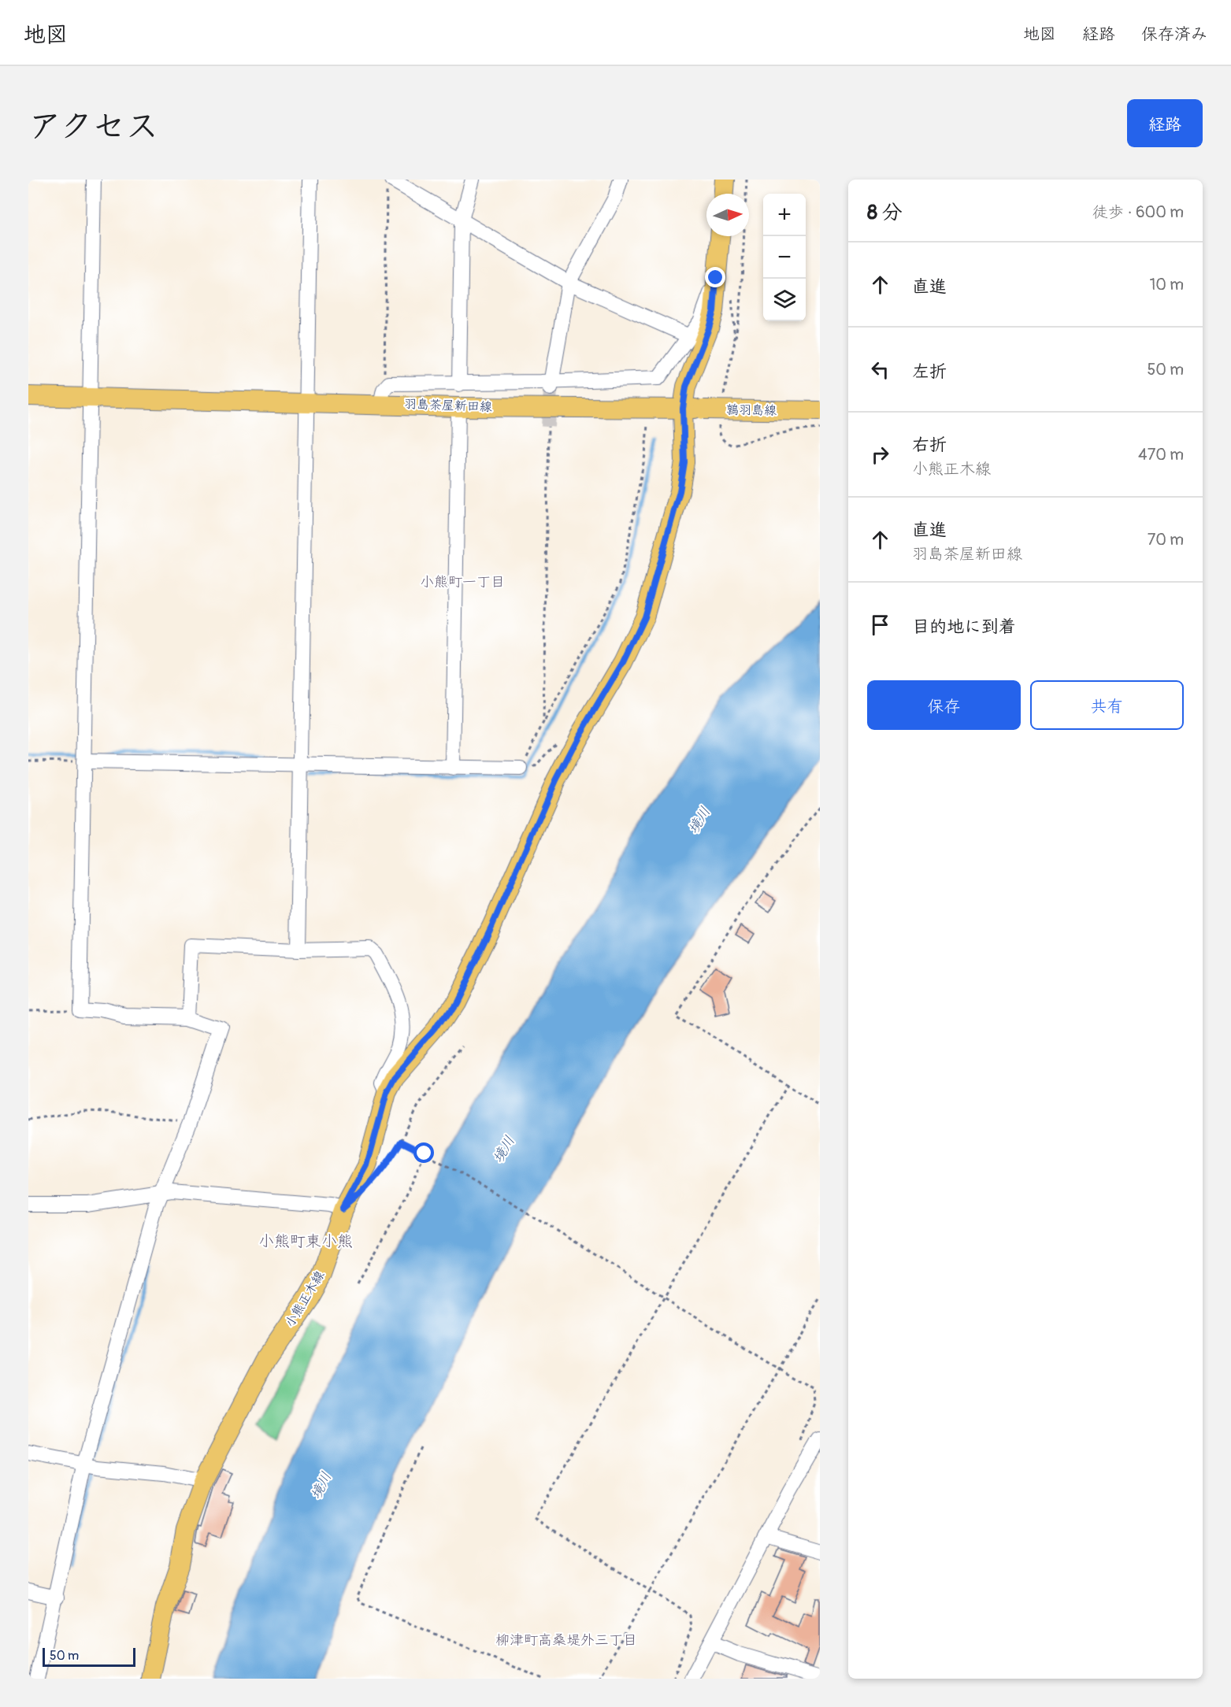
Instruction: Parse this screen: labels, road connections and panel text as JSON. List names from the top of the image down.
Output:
{
  "streets": {
    "main road": ["羽島茶屋新田線", "鶉羽島線", "小熊正木線"]
  },
  "crossings": [
    ["羽島茶屋新田線", "鶉羽島線"],
    ["羽島茶屋新田線", "小熊正木線"],
    ["鶉羽島線", "小熊正木線"]
  ],
  "districts": ["小熊町一丁目", "小熊町東小熊", "柳津町高桑堤外三丁目"],
  "water": ["境川"],
  "scale_bar": "50 m",
  "north": "right",
  "page": {
    "header": "地図",
    "nav": ["地図", "経路", "保存済み"],
    "title": "アクセス",
    "buttons": [
      "経路",
      ["保存", "共有"]
    ],
    "heading": ["8 分", "徒歩 · 600 m"],
    "map_buttons": ["+", "−"],
    "list": [
      ["直進", "10 m"],
      ["左折", "50 m"],
      ["右折", "小熊正木線", "470 m"],
      ["直進", "羽島茶屋新田線", "70 m"],
      "目的地に到着"
    ],
    "scale": "50 m"
  }
}
